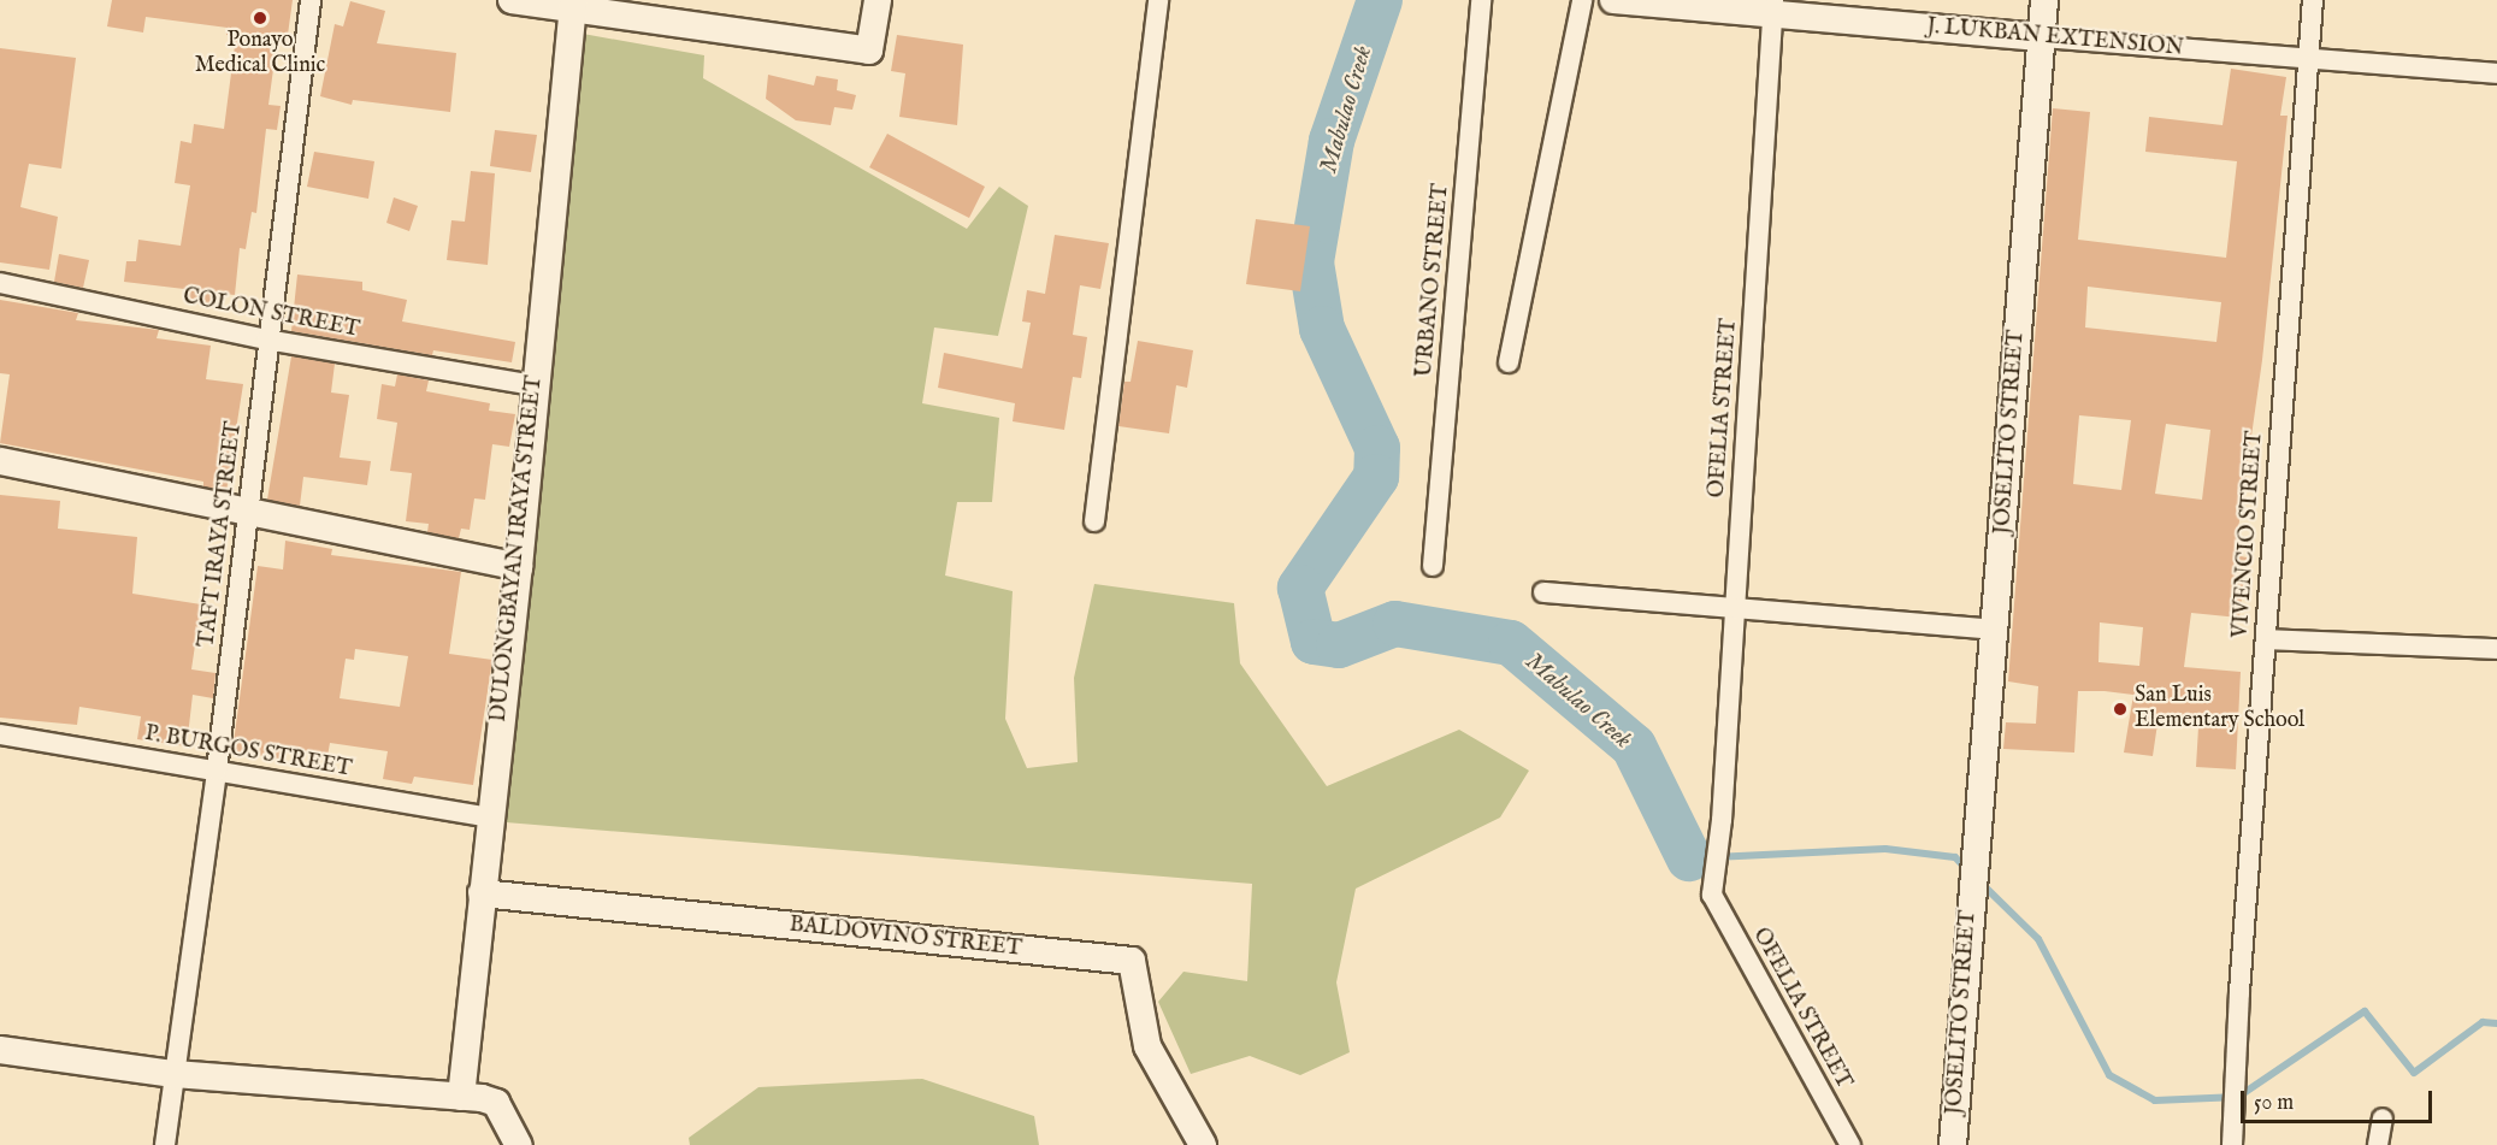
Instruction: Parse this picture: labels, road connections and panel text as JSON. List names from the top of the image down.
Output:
{
  "streets": {
    "street": [
      "J. LUKBAN EXTENSION",
      "URBANO STREET",
      "COLON STREET",
      "OFELIA STREET",
      "JOSELITO STREET",
      "TAFT IRAYA STREET",
      "VIVENCIO STREET",
      "DULONGBAYAN IRAYA STREET",
      "P. BURGOS STREET",
      "BALDOVINO STREET"
    ]
  },
  "crossings": [
    ["J. LUKBAN EXTENSION", "OFELIA STREET"],
    ["J. LUKBAN EXTENSION", "JOSELITO STREET"],
    ["J. LUKBAN EXTENSION", "VIVENCIO STREET"],
    ["COLON STREET", "TAFT IRAYA STREET"],
    ["COLON STREET", "DULONGBAYAN IRAYA STREET"],
    ["TAFT IRAYA STREET", "P. BURGOS STREET"],
    ["DULONGBAYAN IRAYA STREET", "P. BURGOS STREET"],
    ["DULONGBAYAN IRAYA STREET", "BALDOVINO STREET"]
  ],
  "water": ["Mabulao Creek"],
  "places": ["Ponayo Medical Clinic", "San Luis Elementary School"],
  "scale_bar": "50 m"
}
